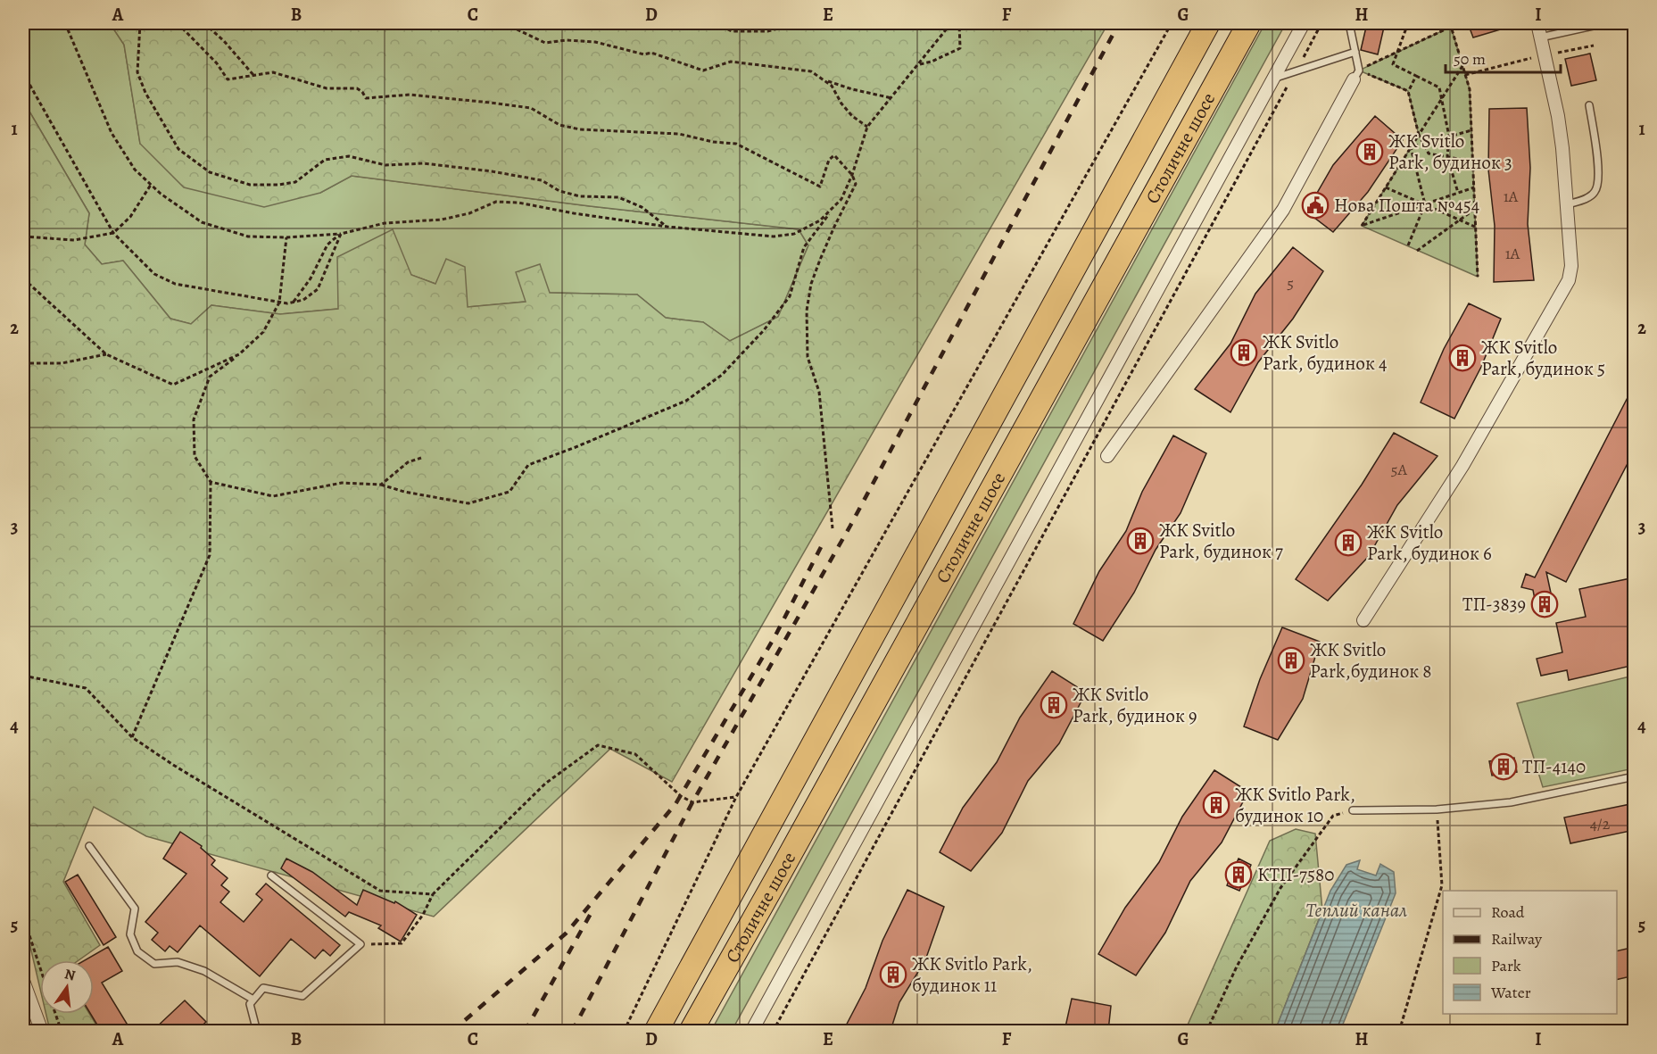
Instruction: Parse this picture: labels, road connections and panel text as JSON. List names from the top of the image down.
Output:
{
  "streets": {
    "highway": ["Столичне шосе"]
  },
  "water": ["Теплий канал"],
  "places": {
    "building": [
      "ЖК Svitlo Park, будинок 3",
      "ЖК Svitlo Park, будинок 4",
      "ЖК Svitlo Park, будинок 5",
      "ЖК Svitlo Park, будинок 7",
      "ЖК Svitlo Park, будинок 6",
      "ТП-3839",
      "ЖК Svitlo Park,будинок 8",
      "ЖК Svitlo Park, будинок 9",
      "ТП-4140",
      "ЖК Svitlo Park, будинок 10",
      "КТП-7580",
      "ЖК Svitlo Park, будинок 11"
    ],
    "public building": ["Нова Пошта №454"]
  },
  "house_numbers": [
    "1А",
    "1А",
    "5",
    "5А",
    "4/2"
  ],
  "legend": [
    "Road",
    "Railway",
    "Park",
    "Water"
  ],
  "scale_bar": "50 m",
  "north": "top",
  "grid": {
    "columns": [
      "A",
      "B",
      "C",
      "D",
      "E",
      "F",
      "G",
      "H",
      "I"
    ],
    "rows": [
      "1",
      "2",
      "3",
      "4",
      "5"
    ]
  }
}
